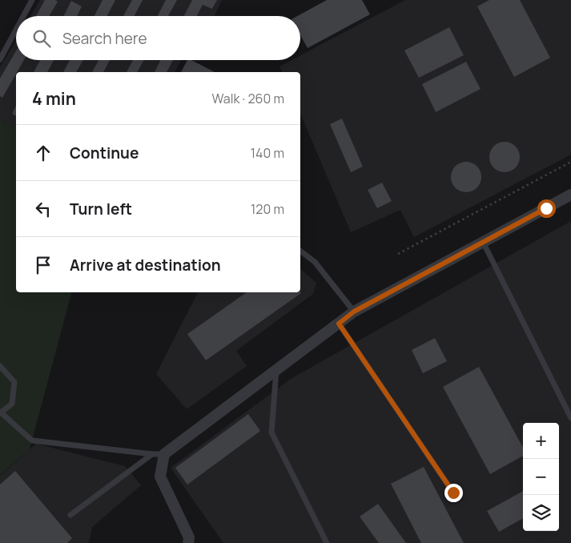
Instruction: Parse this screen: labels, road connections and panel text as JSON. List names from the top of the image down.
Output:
{
  "page": {
    "search": "Search here",
    "heading": ["4 min", "Walk · 260 m"],
    "list": [
      ["Continue", "140 m"],
      ["Turn left", "120 m"],
      "Arrive at destination"
    ],
    "map_buttons": ["+", "−"]
  }
}
